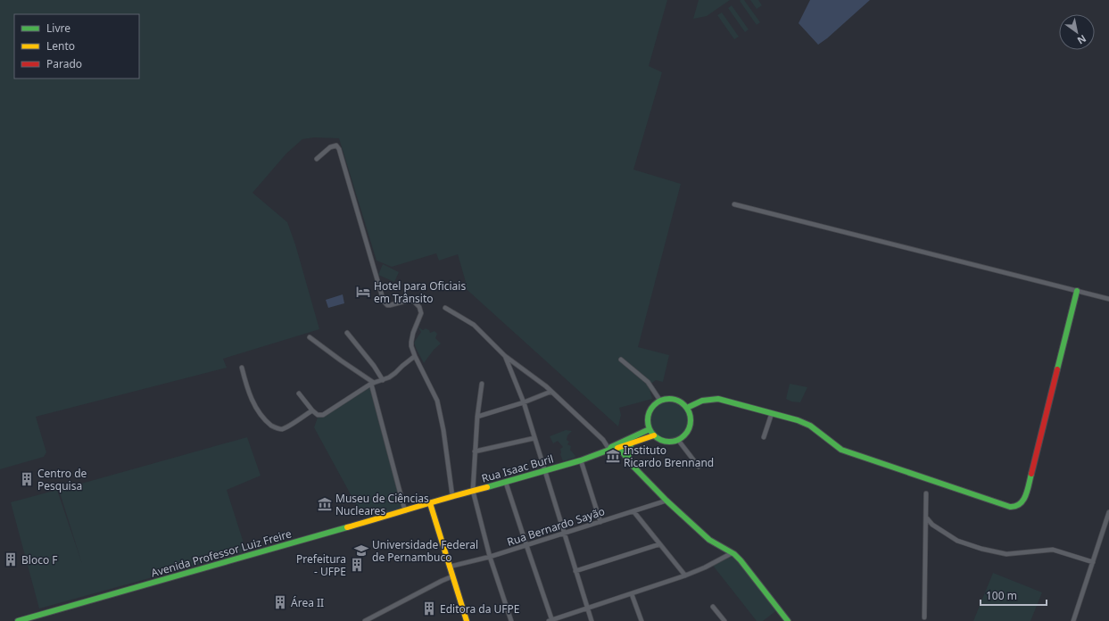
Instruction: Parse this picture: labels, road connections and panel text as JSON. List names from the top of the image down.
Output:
{
  "streets": {
    "main road": ["Rua Isaac Buril", "Avenida Professor Luiz Freire"],
    "street": ["Rua Bernardo Sayão"]
  },
  "crossings": [
    ["Rua Isaac Buril", "Avenida Professor Luiz Freire"]
  ],
  "places": {
    "hotel": ["Hotel para Oficiais em Trânsito"],
    "museum": ["Instituto Ricardo Brennand", "Museu de Ciências Nucleares"],
    "building": [
      "Centro de Pesquisa",
      "Bloco F",
      "Prefeitura - UFPE",
      "Área II",
      "Editora da UFPE"
    ],
    "school or university": ["Universidade Federal de Pernambuco"]
  },
  "legend": ["Livre", "Lento", "Parado"],
  "scale_bar": "100 m",
  "north": "bottom right"
}
